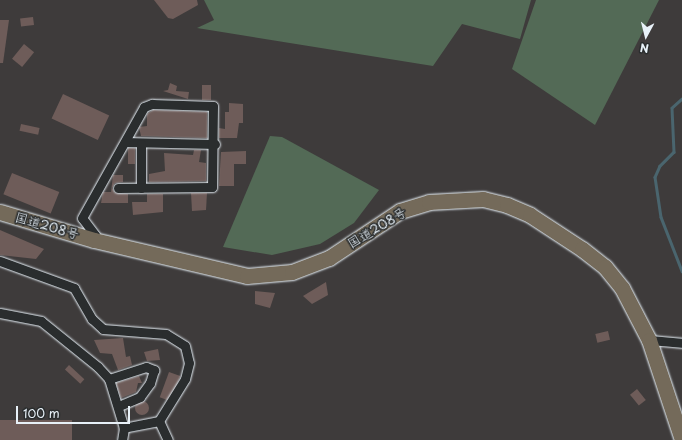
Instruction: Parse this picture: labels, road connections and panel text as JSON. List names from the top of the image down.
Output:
{
  "streets": {
    "highway": ["国道208号"]
  },
  "scale_bar": "100 m",
  "north": "bottom"
}
